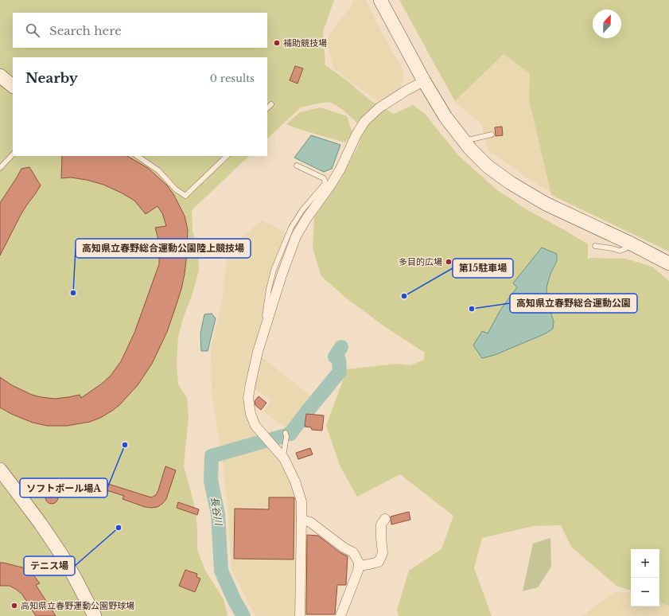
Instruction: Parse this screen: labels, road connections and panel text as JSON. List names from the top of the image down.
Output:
{
  "water": ["長谷川"],
  "places": [
    "補助競技場",
    "多目的広場",
    "高知県立春野総合運動公園陸上競技場",
    "第15駐車場",
    "高知県立春野総合運動公園",
    "ソフトボール場A",
    "テニス場",
    "高知県立春野運動公園野球場"
  ],
  "north": "top",
  "page": {
    "search": "Search here",
    "heading": ["Nearby", "0 results"],
    "map_buttons": ["+", "−"]
  }
}
